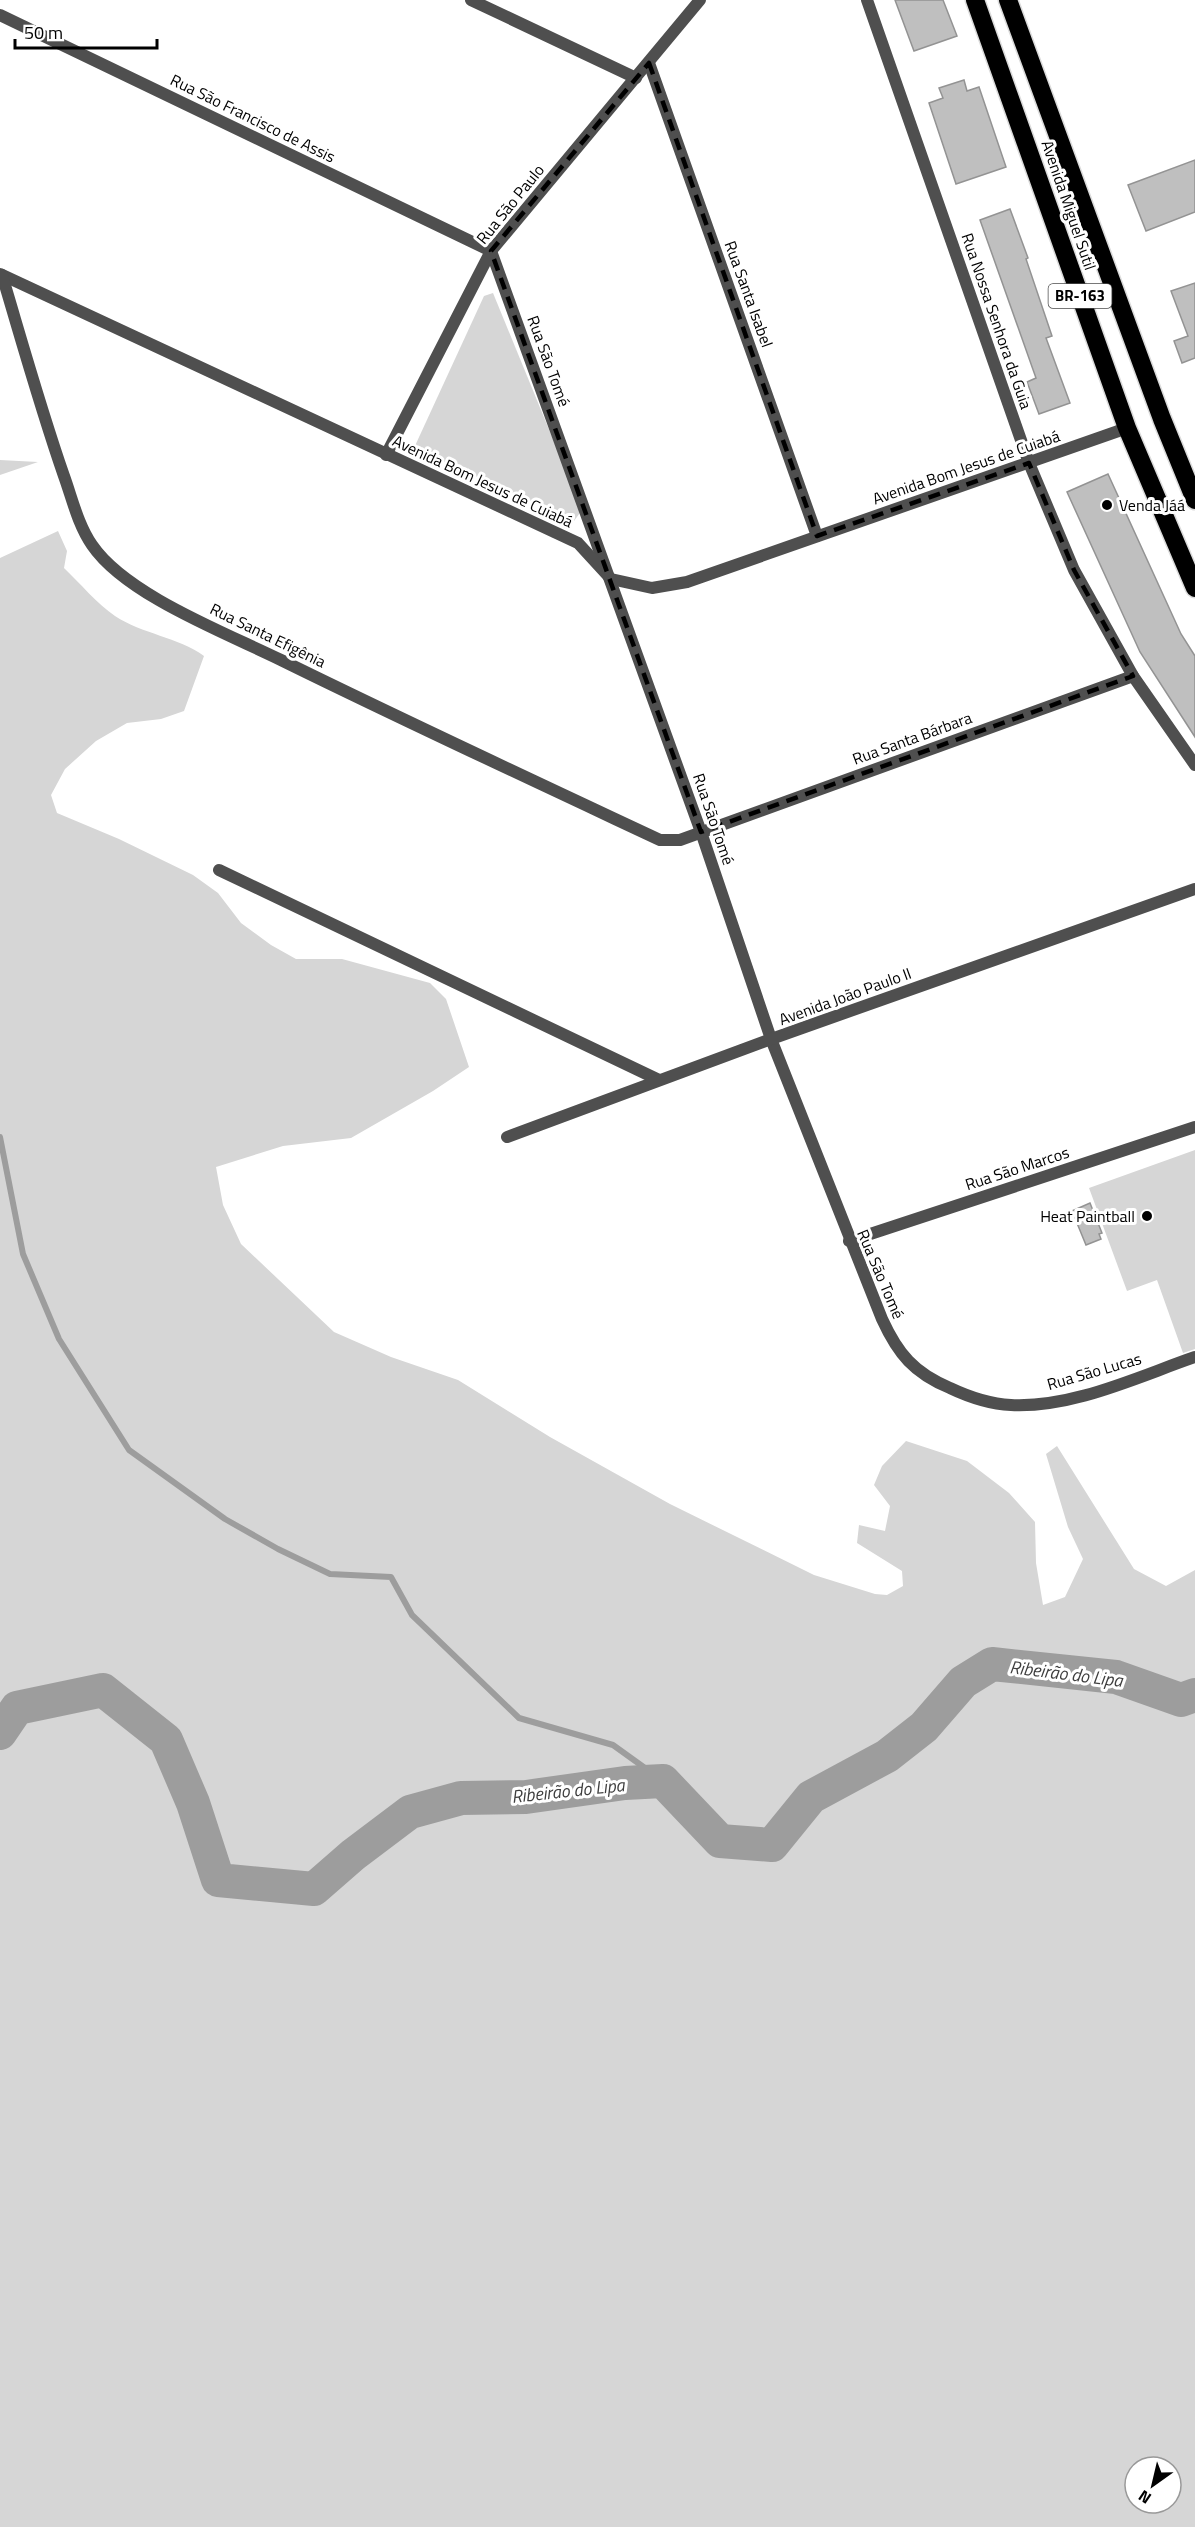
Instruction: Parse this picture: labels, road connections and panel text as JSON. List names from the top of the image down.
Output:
{
  "streets": {
    "highway": ["Avenida Miguel Sutil", "BR-163"],
    "street": [
      "Rua São Francisco de Assis",
      "Rua São Paulo",
      "Rua Santa Isabel",
      "Rua Nossa Senhora da Guia",
      "Rua São Tomé",
      "Avenida Bom Jesus de Cuiabá",
      "Rua Santa Efigênia",
      "Rua Santa Bárbara",
      "Avenida João Paulo II",
      "Rua São Marcos",
      "Rua São Lucas"
    ]
  },
  "crossings": [
    ["Rua São Francisco de Assis", "Rua São Paulo"],
    ["Rua São Francisco de Assis", "Rua São Tomé"],
    ["Rua São Paulo", "Rua Santa Isabel"],
    ["Rua São Paulo", "Rua São Tomé"],
    ["Rua São Paulo", "Avenida Bom Jesus de Cuiabá"],
    ["Avenida Miguel Sutil", "Avenida Bom Jesus de Cuiabá"],
    ["Rua Santa Isabel", "Avenida Bom Jesus de Cuiabá"],
    ["Rua Nossa Senhora da Guia", "Avenida Bom Jesus de Cuiabá"],
    ["Rua Nossa Senhora da Guia", "Rua Santa Bárbara"],
    ["Rua São Tomé", "Avenida Bom Jesus de Cuiabá"],
    ["Rua São Tomé", "Rua Santa Efigênia"],
    ["Rua São Tomé", "Rua Santa Bárbara"],
    ["Rua São Tomé", "Avenida João Paulo II"],
    ["Rua São Tomé", "Rua São Marcos"],
    ["Rua São Tomé", "Rua São Lucas"],
    ["Avenida Bom Jesus de Cuiabá", "Rua Santa Efigênia"],
    ["Rua Santa Efigênia", "Rua Santa Bárbara"]
  ],
  "water": ["Ribeirão do Lipa"],
  "places": ["Venda Jáá", "Heat Paintball"],
  "scale_bar": "50 m",
  "north": "bottom left"
}
